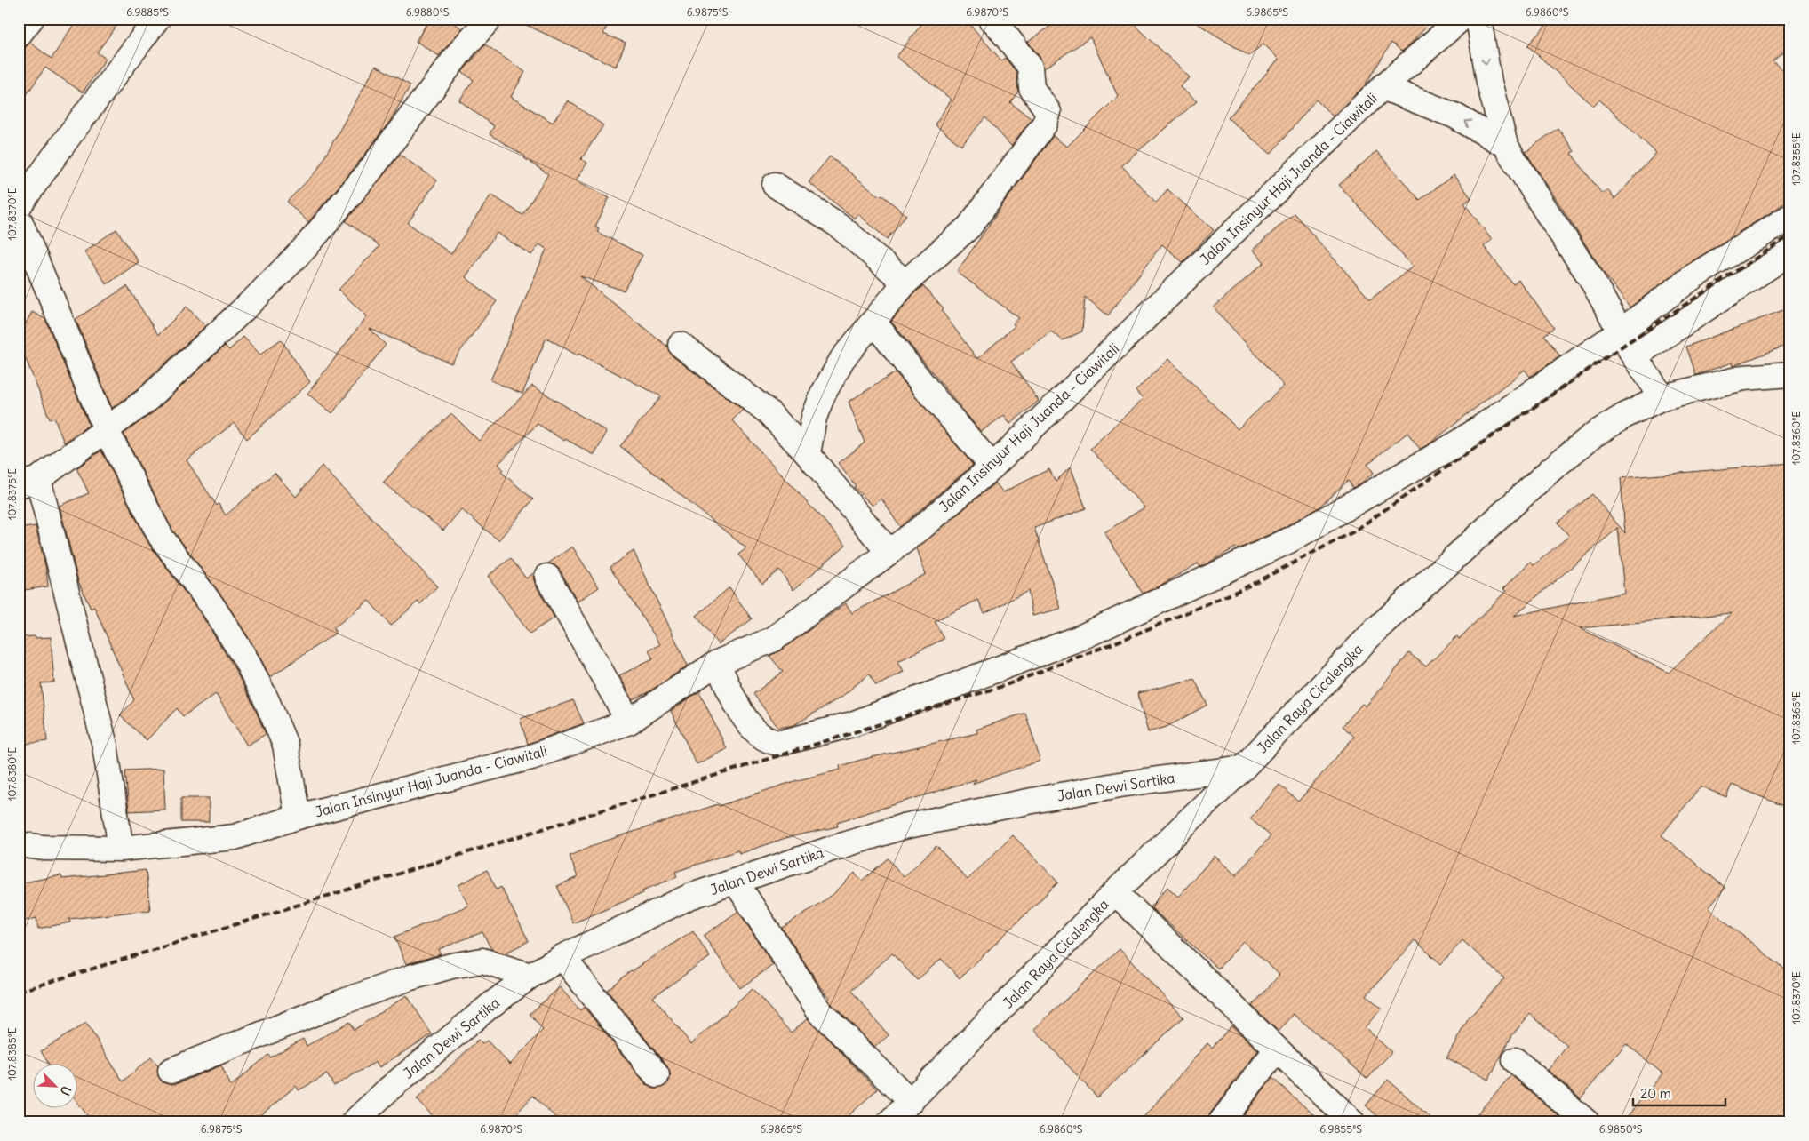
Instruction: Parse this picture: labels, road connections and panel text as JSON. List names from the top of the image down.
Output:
{
  "streets": {
    "street": ["Jalan Insinyur Haji Juanda - Ciawitali", "Jalan Raya Cicalengka", "Jalan Dewi Sartika"]
  },
  "crossings": [
    ["Jalan Raya Cicalengka", "Jalan Dewi Sartika"]
  ],
  "scale_bar": "20 m",
  "north": "bottom right",
  "coordinates": [
    "6.9885°S",
    "6.9880°S",
    "6.9875°S",
    "6.9870°S",
    "6.9865°S",
    "6.9860°S",
    "107.8355°E",
    "107.8370°E",
    "107.8360°E",
    "107.8375°E",
    "107.8365°E",
    "107.8380°E",
    "107.8385°E",
    "6.9855°S",
    "6.9850°S"
  ]
}
